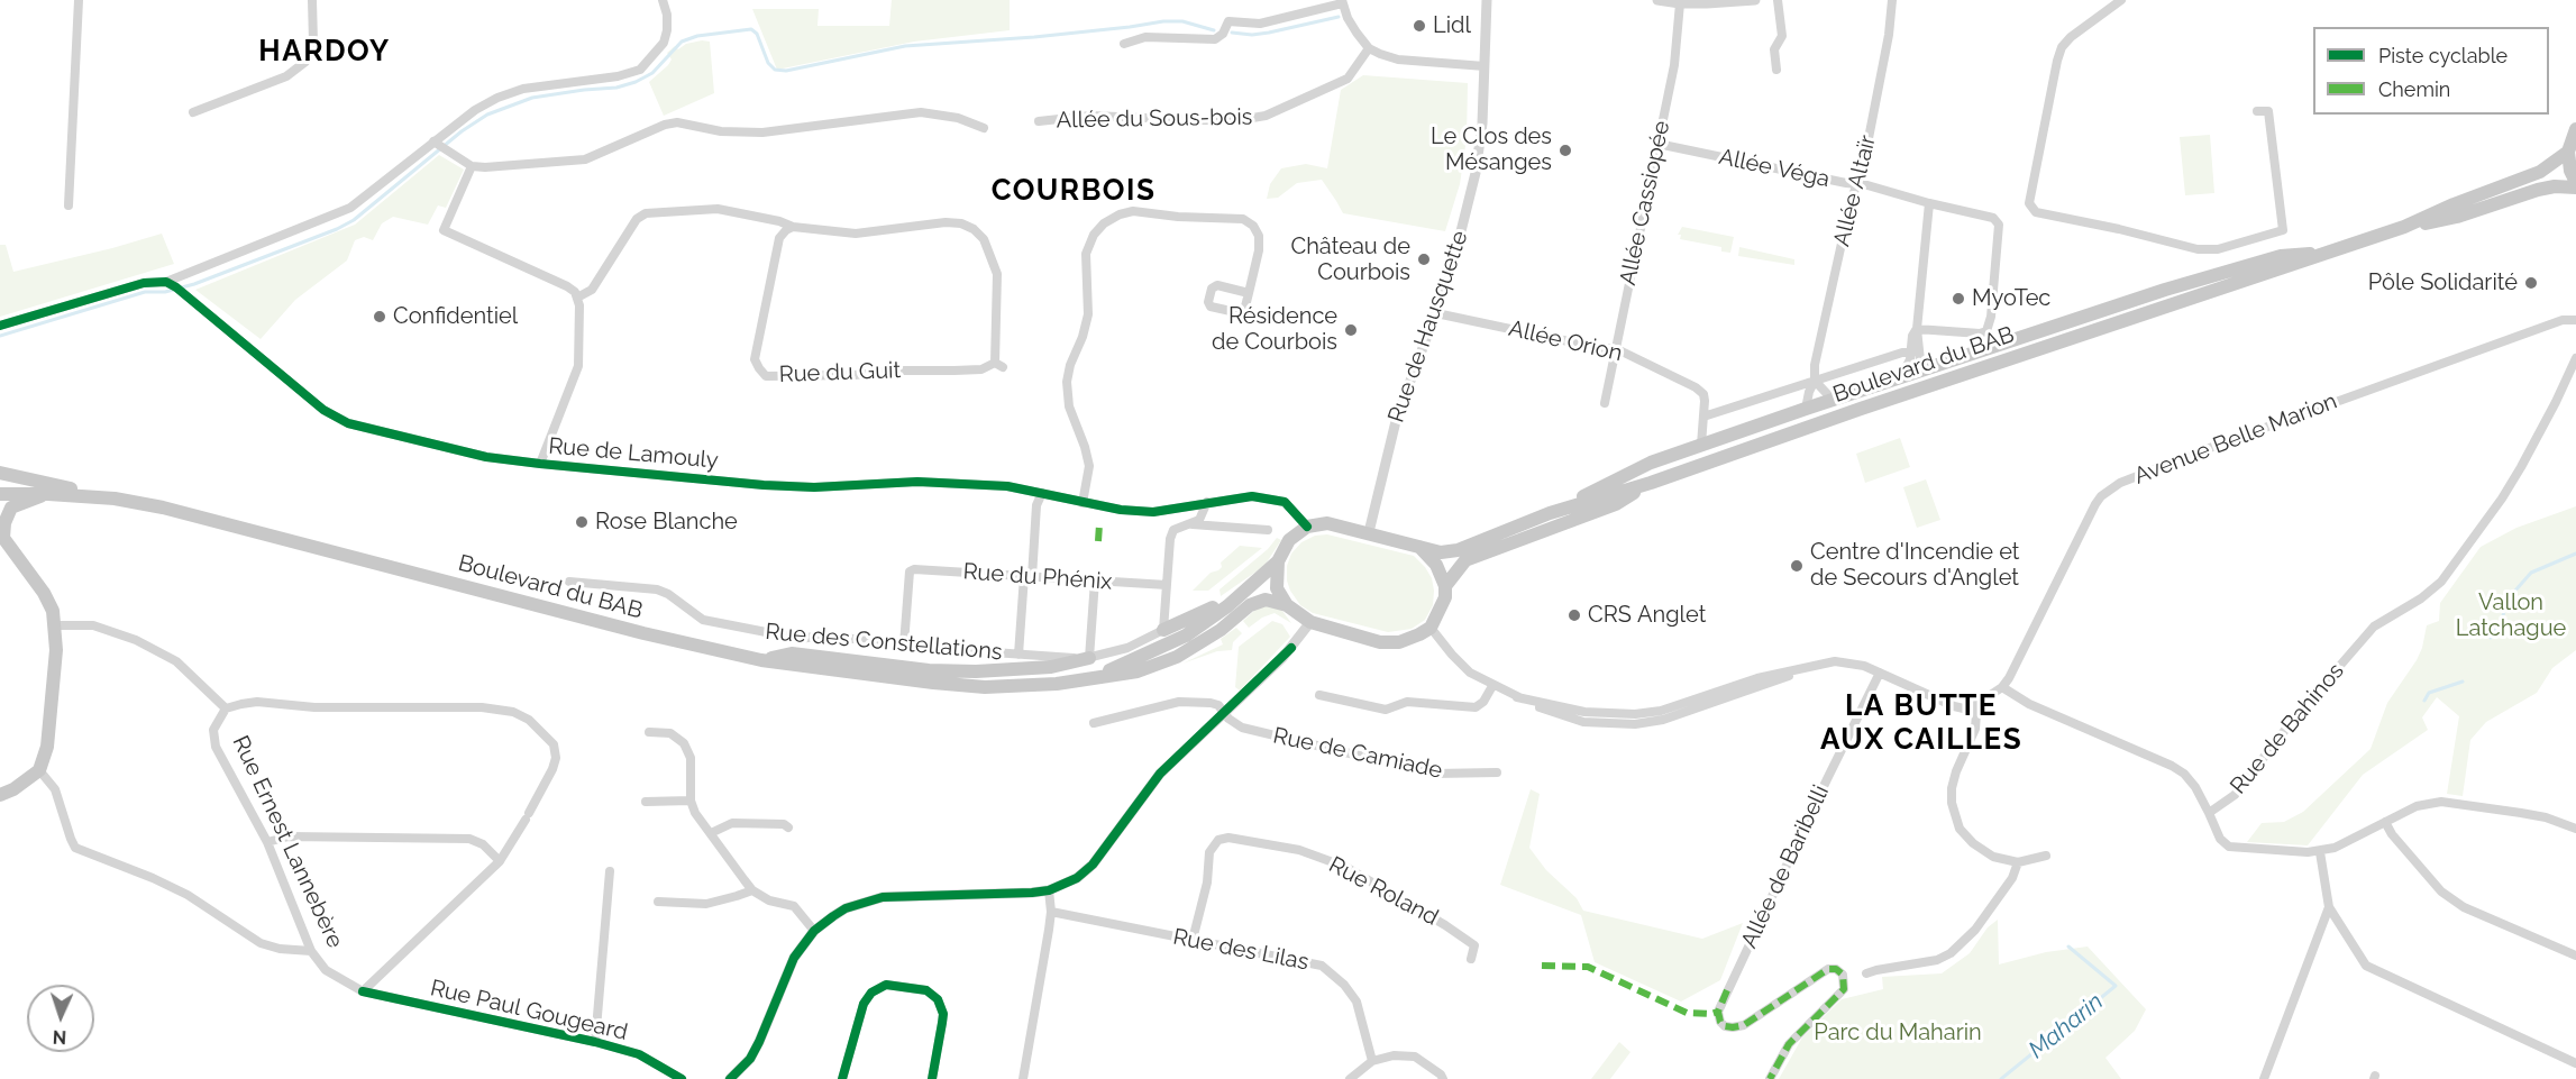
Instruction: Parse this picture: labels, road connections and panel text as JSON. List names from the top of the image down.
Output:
{
  "streets": {
    "main road": ["Boulevard du BAB"],
    "street": [
      "Allée du Sous-bois",
      "Allée Véga",
      "Allée Altaïr",
      "Allée Cassiopée",
      "Rue de Hausquette",
      "Allée Orion",
      "Rue du Guit",
      "Avenue Belle Marion",
      "Rue de Lamouly",
      "Rue du Phénix",
      "Rue des Constellations",
      "Rue de Bahinos",
      "Rue de Camiade",
      "Rue Ernest Lannebère",
      "Allée de Baribelli",
      "Rue Roland",
      "Rue des Lilas",
      "Rue Paul Gougeard"
    ]
  },
  "crossings": [
    ["Allée Véga", "Allée Altaïr"],
    ["Allée Véga", "Allée Cassiopée"],
    ["Allée Cassiopée", "Allée Orion"],
    ["Rue de Hausquette", "Allée Orion"],
    ["Rue de Hausquette", "Boulevard du BAB"],
    ["Rue de Hausquette", "Rue de Lamouly"],
    ["Boulevard du BAB", "Rue de Lamouly"],
    ["Rue du Phénix", "Rue des Constellations"],
    ["Rue Ernest Lannebère", "Rue Paul Gougeard"],
    ["Rue Roland", "Rue des Lilas"]
  ],
  "districts": ["HARDOY", "COURBOIS", "LA BUTTE AUX CAILLES"],
  "water": ["Maharin"],
  "parks": ["Vallon Latchague", "Parc du Maharin"],
  "places": [
    "Lidl",
    "Le Clos des Mésanges",
    "Château de Courbois",
    "Pôle Solidarité",
    "MyoTec",
    "Confidentiel",
    "Résidence de Courbois",
    "Rose Blanche",
    "Centre d'Incendie et de Secours d'Anglet",
    "CRS Anglet"
  ],
  "legend": ["Piste cyclable", "Chemin"],
  "north": "bottom"
}
